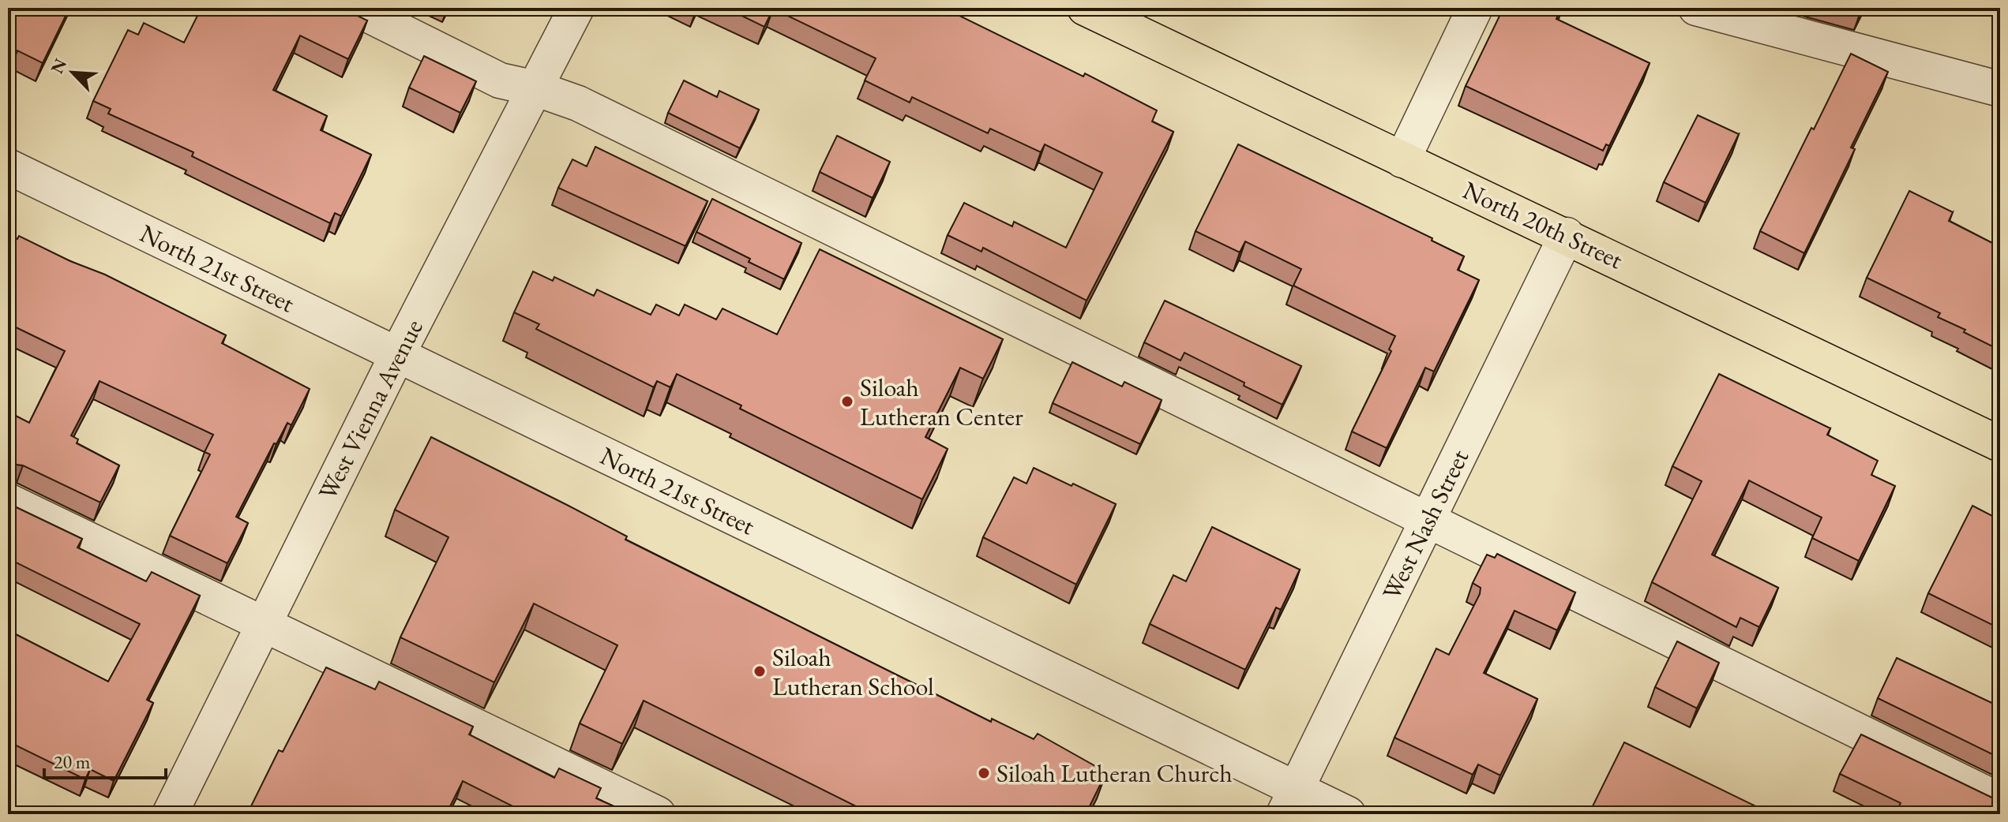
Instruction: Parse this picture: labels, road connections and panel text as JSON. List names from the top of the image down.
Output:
{
  "streets": {
    "main road": ["North 20th Street"],
    "street": ["North 21st Street", "West Vienna Avenue", "West Nash Street"]
  },
  "crossings": [
    ["North 20th Street", "West Nash Street"],
    ["North 21st Street", "West Vienna Avenue"],
    ["North 21st Street", "West Nash Street"]
  ],
  "places": ["Siloah Lutheran Center", "Siloah Lutheran School", "Siloah Lutheran Church"],
  "scale_bar": "20 m",
  "north": "top left"
}
